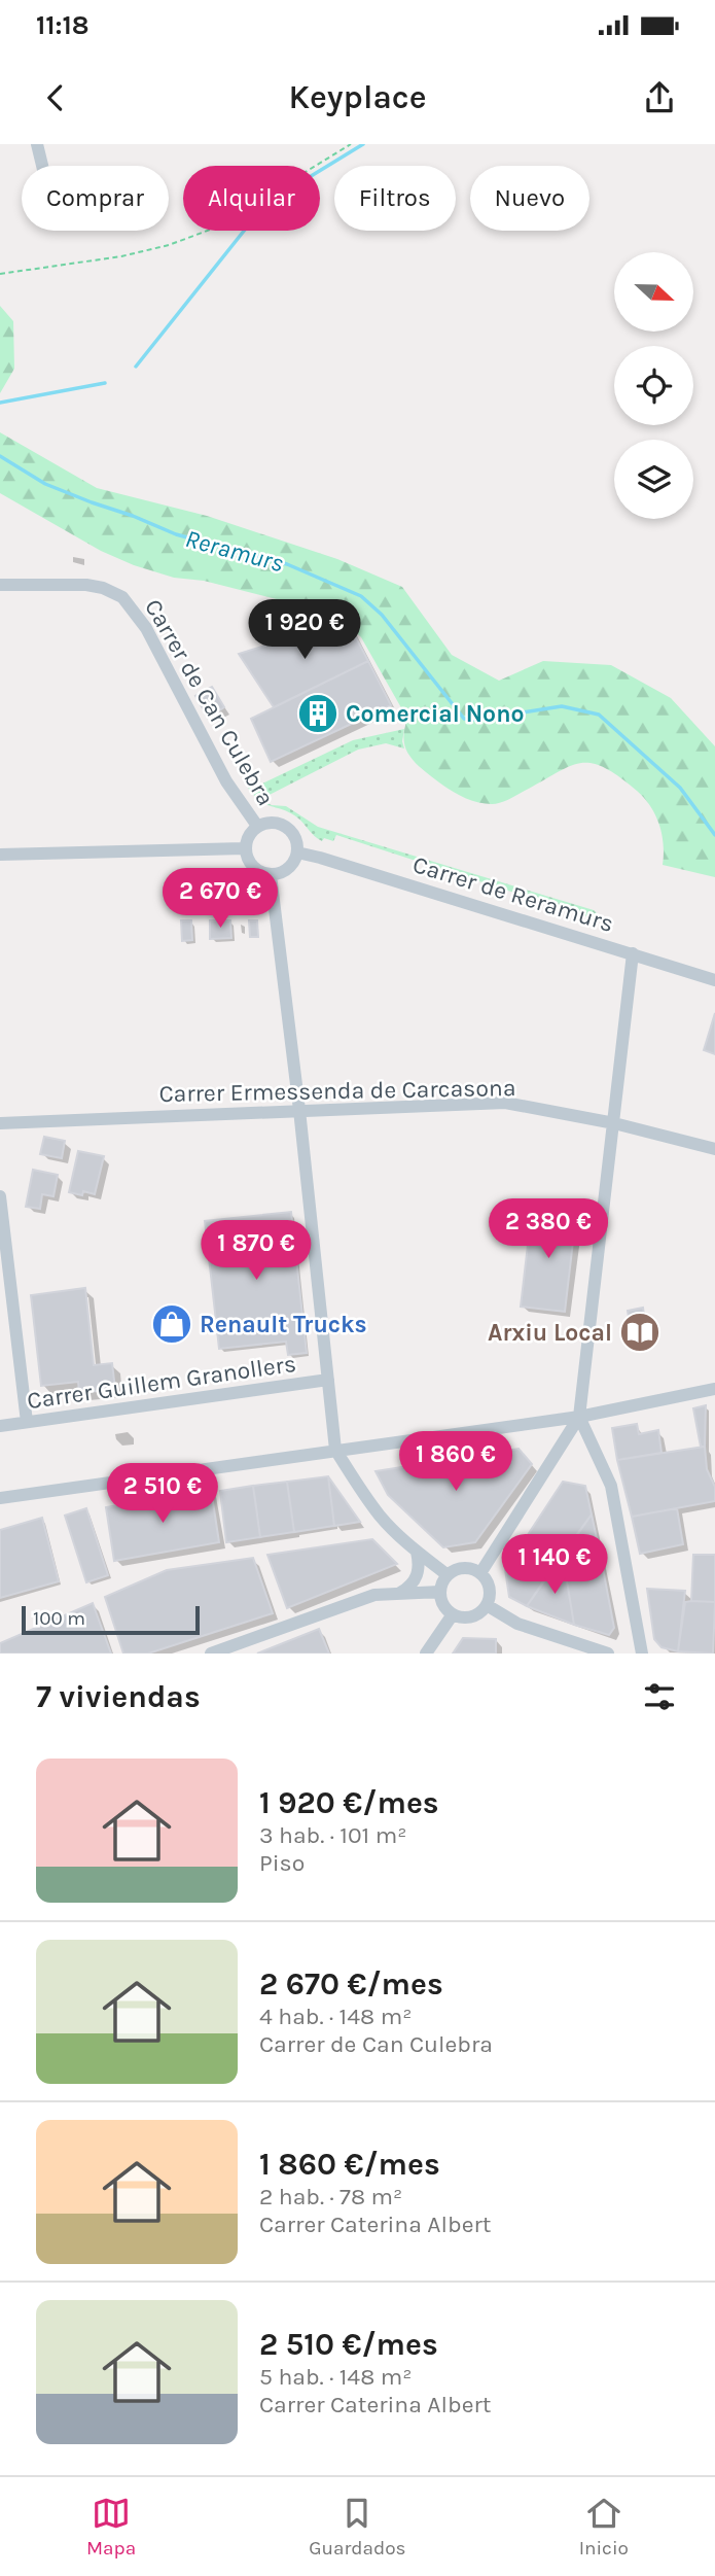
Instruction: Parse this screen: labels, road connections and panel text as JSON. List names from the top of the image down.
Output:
{
  "streets": {
    "street": [
      "Carrer de Can Culebra",
      "Carrer de Reramurs",
      "Carrer Ermessenda de Carcasona",
      "Carrer Guillem Granollers"
    ]
  },
  "crossings": [
    ["Carrer de Can Culebra", "Carrer de Reramurs"]
  ],
  "water": ["Reramurs"],
  "places": {
    "building": ["Comercial Nono"],
    "shop": ["Renault Trucks"],
    "library": ["Arxiu Local"]
  },
  "scale_bar": "100 m",
  "north": "right",
  "page": {
    "status": "11:18",
    "header": "Keyplace",
    "chip": [
      "Comprar",
      "Alquilar",
      "Filtros",
      "Nuevo"
    ],
    "price": [
      "1 920 €",
      "2 670 €",
      "2 380 €",
      "1 870 €",
      "1 860 €",
      "2 510 €",
      "1 140 €"
    ],
    "scale": "100 m",
    "heading": "7 viviendas",
    "list": [
      {
        "name": "1 920 €/mes",
        "note": "3 hab. · 101 m² · Piso"
      },
      {
        "name": "2 670 €/mes",
        "note": "4 hab. · 148 m² · Carrer de Can Culebra"
      },
      {
        "name": "1 860 €/mes",
        "note": "2 hab. · 78 m² · Carrer Caterina Albert"
      },
      {
        "name": "2 510 €/mes",
        "note": "5 hab. · 148 m² · Carrer Caterina Albert"
      }
    ],
    "tabs": ["Mapa", "Guardados", "Inicio"]
  }
}
